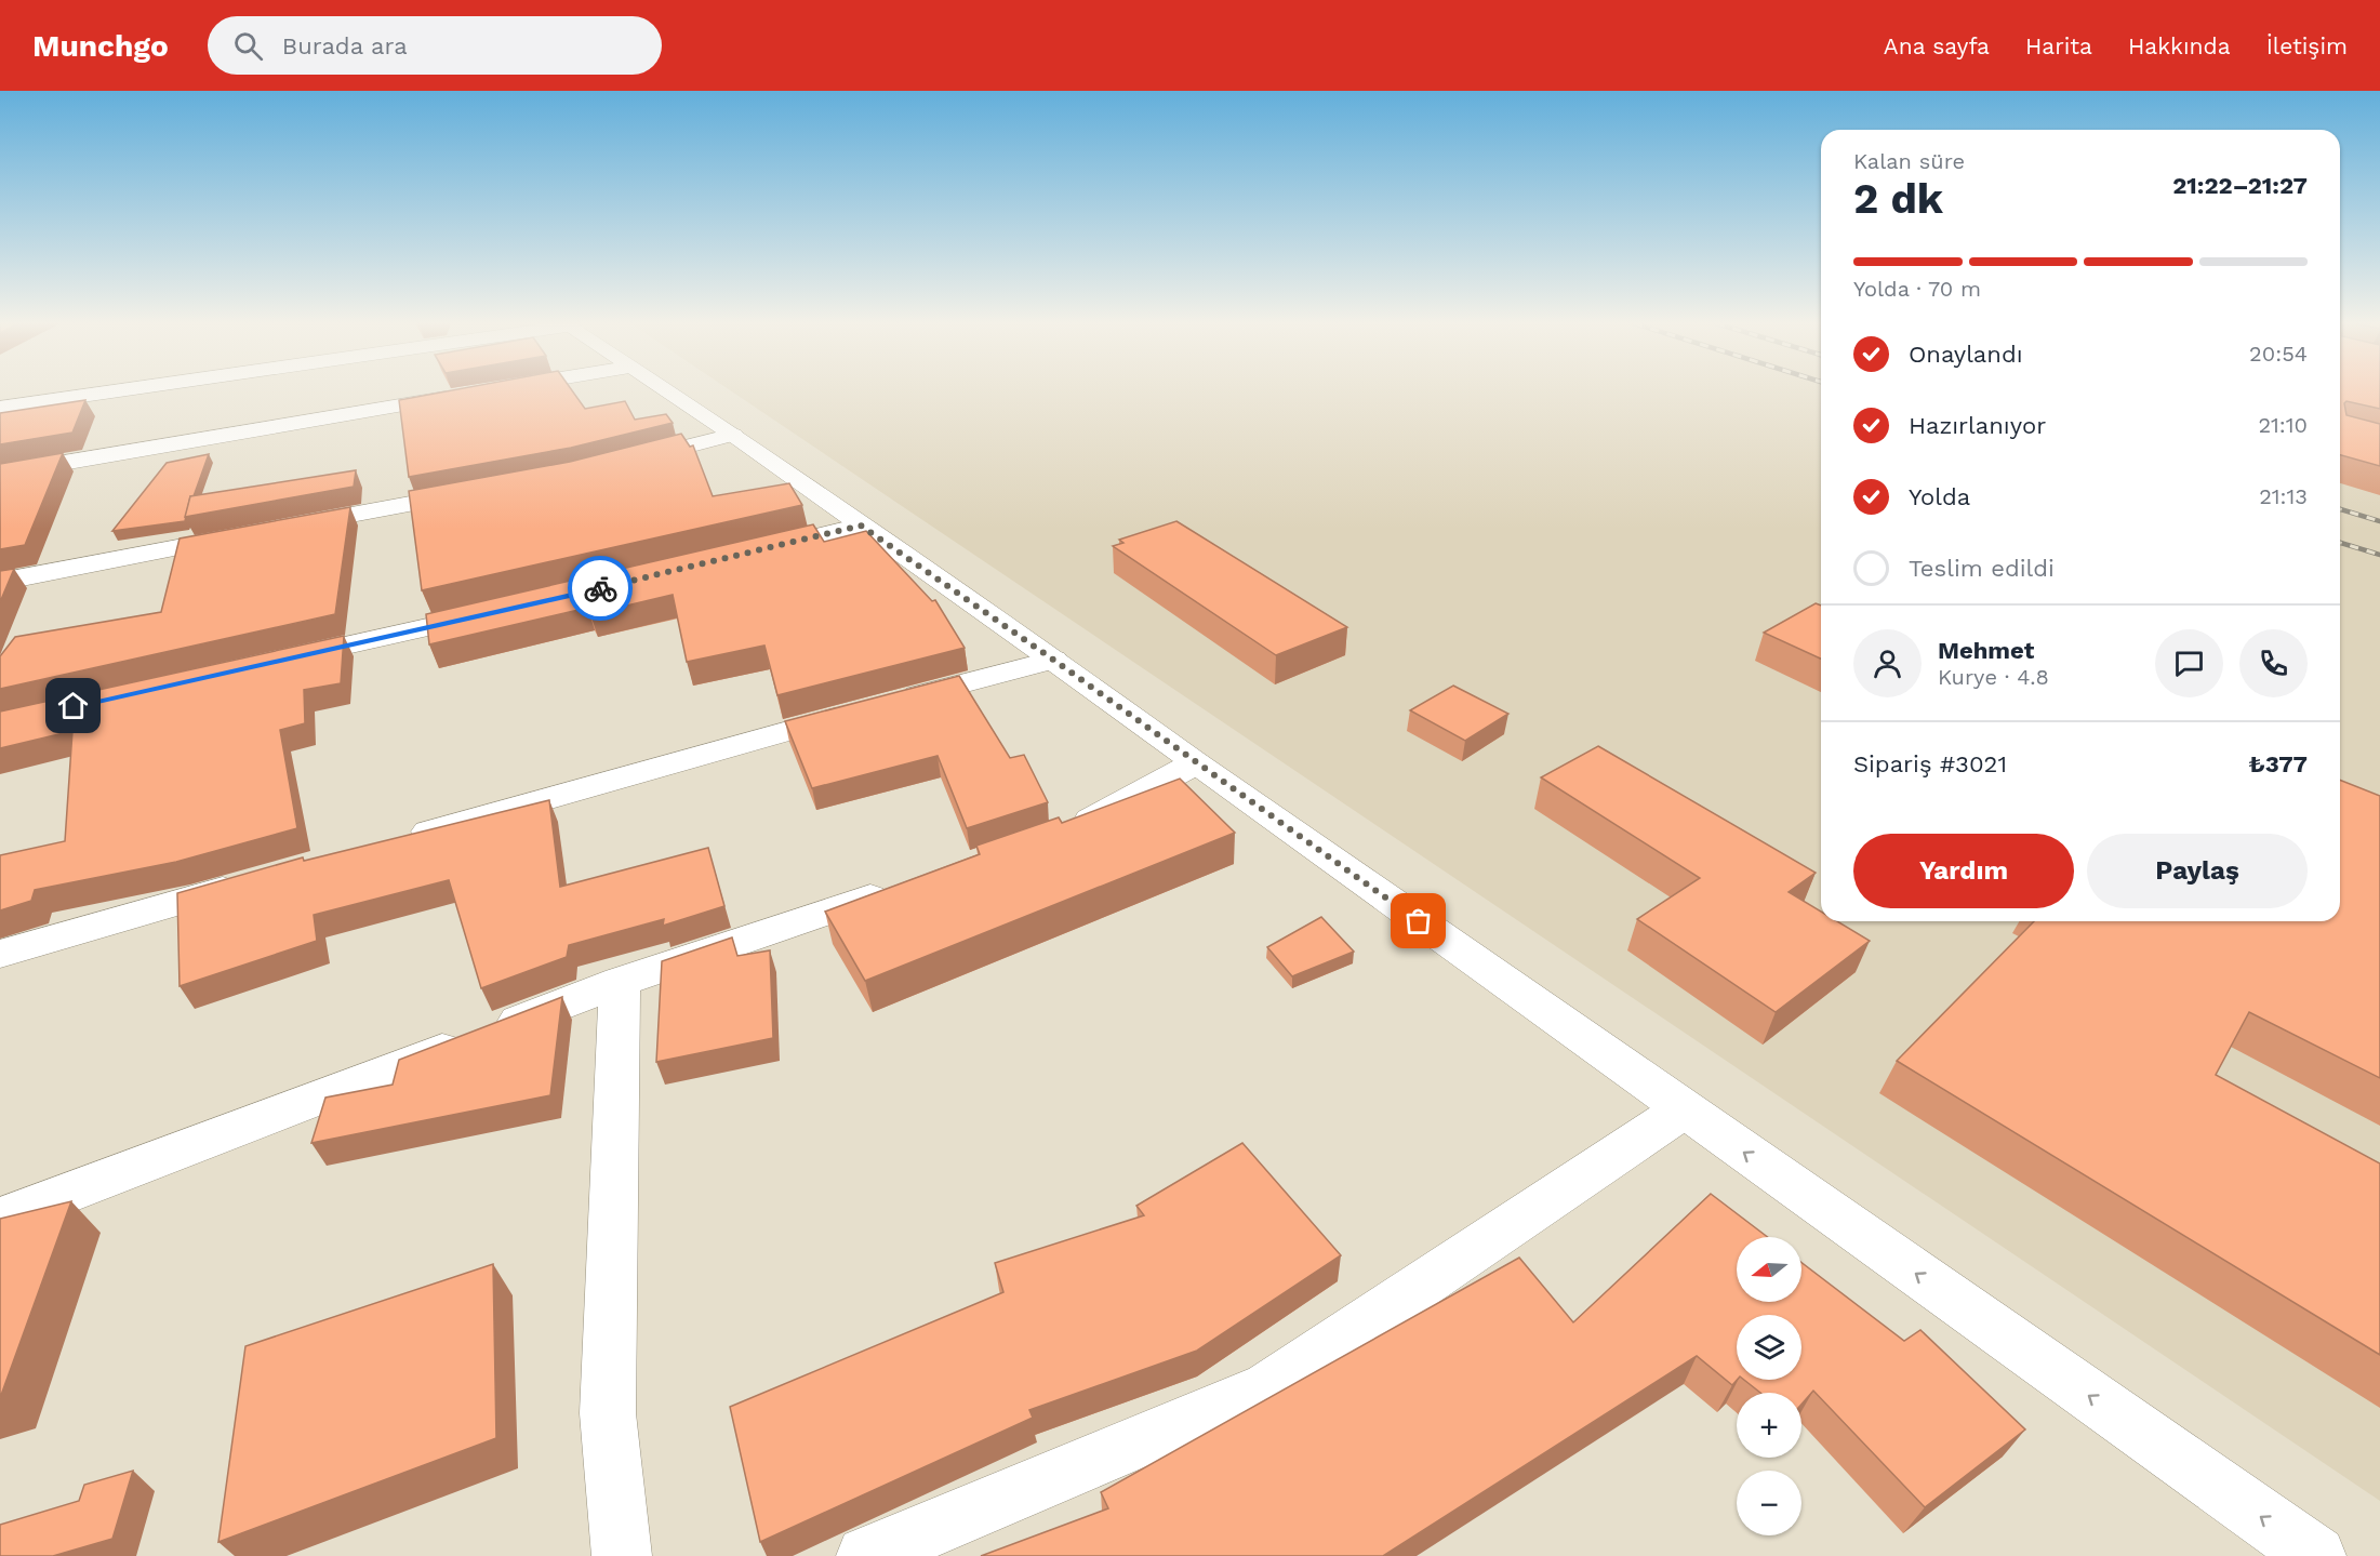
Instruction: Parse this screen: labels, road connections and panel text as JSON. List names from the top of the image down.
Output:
{
  "north": "left",
  "page": {
    "header": "Munchgo",
    "search": "Burada ara",
    "nav": [
      "Ana sayfa",
      "Harita",
      "Hakkında",
      "İletişim"
    ],
    "heading": ["2 dk", "Kalan süre", "21:22–21:27"],
    "panel": [
      "Mehmet",
      "Kurye · 4.8",
      "Sipariş #3021",
      "₺377"
    ],
    "bar": "Yolda · 70 m",
    "list": [
      ["Onaylandı", "20:54"],
      ["Hazırlanıyor", "21:10"],
      ["Yolda", "21:13"],
      "Teslim edildi"
    ],
    "buttons": ["Yardım", "Paylaş"],
    "map_buttons": ["+", "−"]
  }
}
